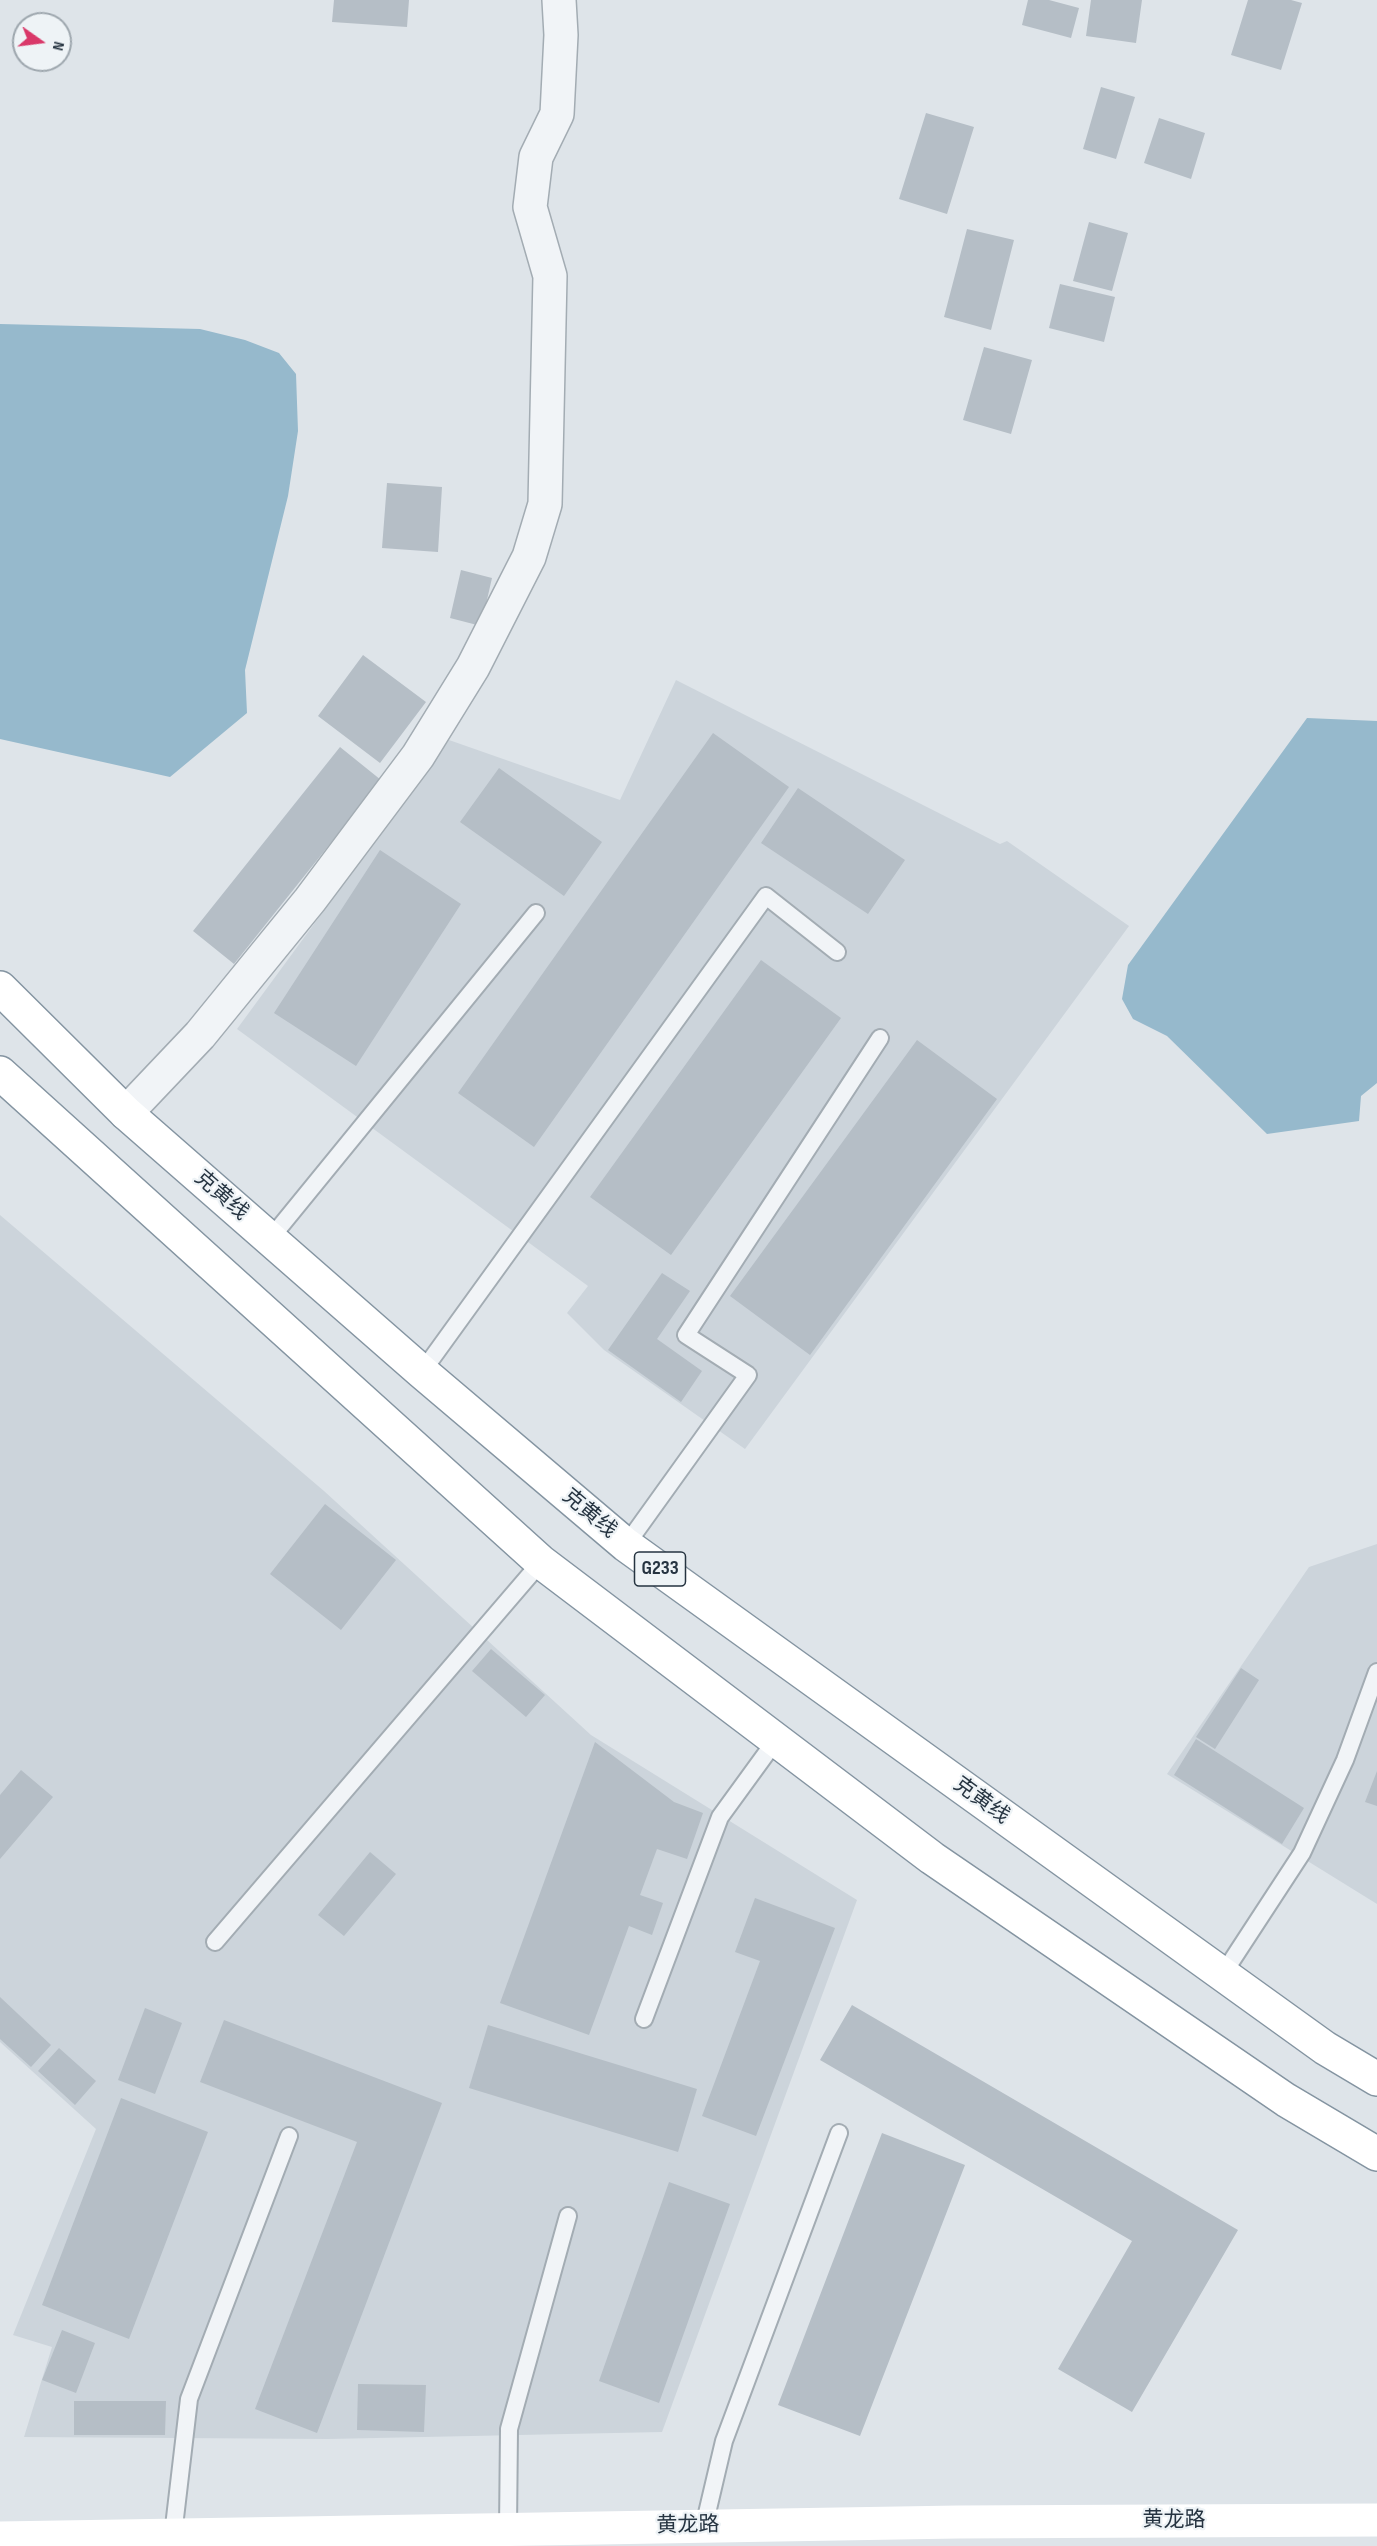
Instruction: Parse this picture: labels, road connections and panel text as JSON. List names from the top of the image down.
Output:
{
  "streets": {
    "main road": ["克黄线", "G233", "黄龙路"]
  },
  "north": "right"
}
